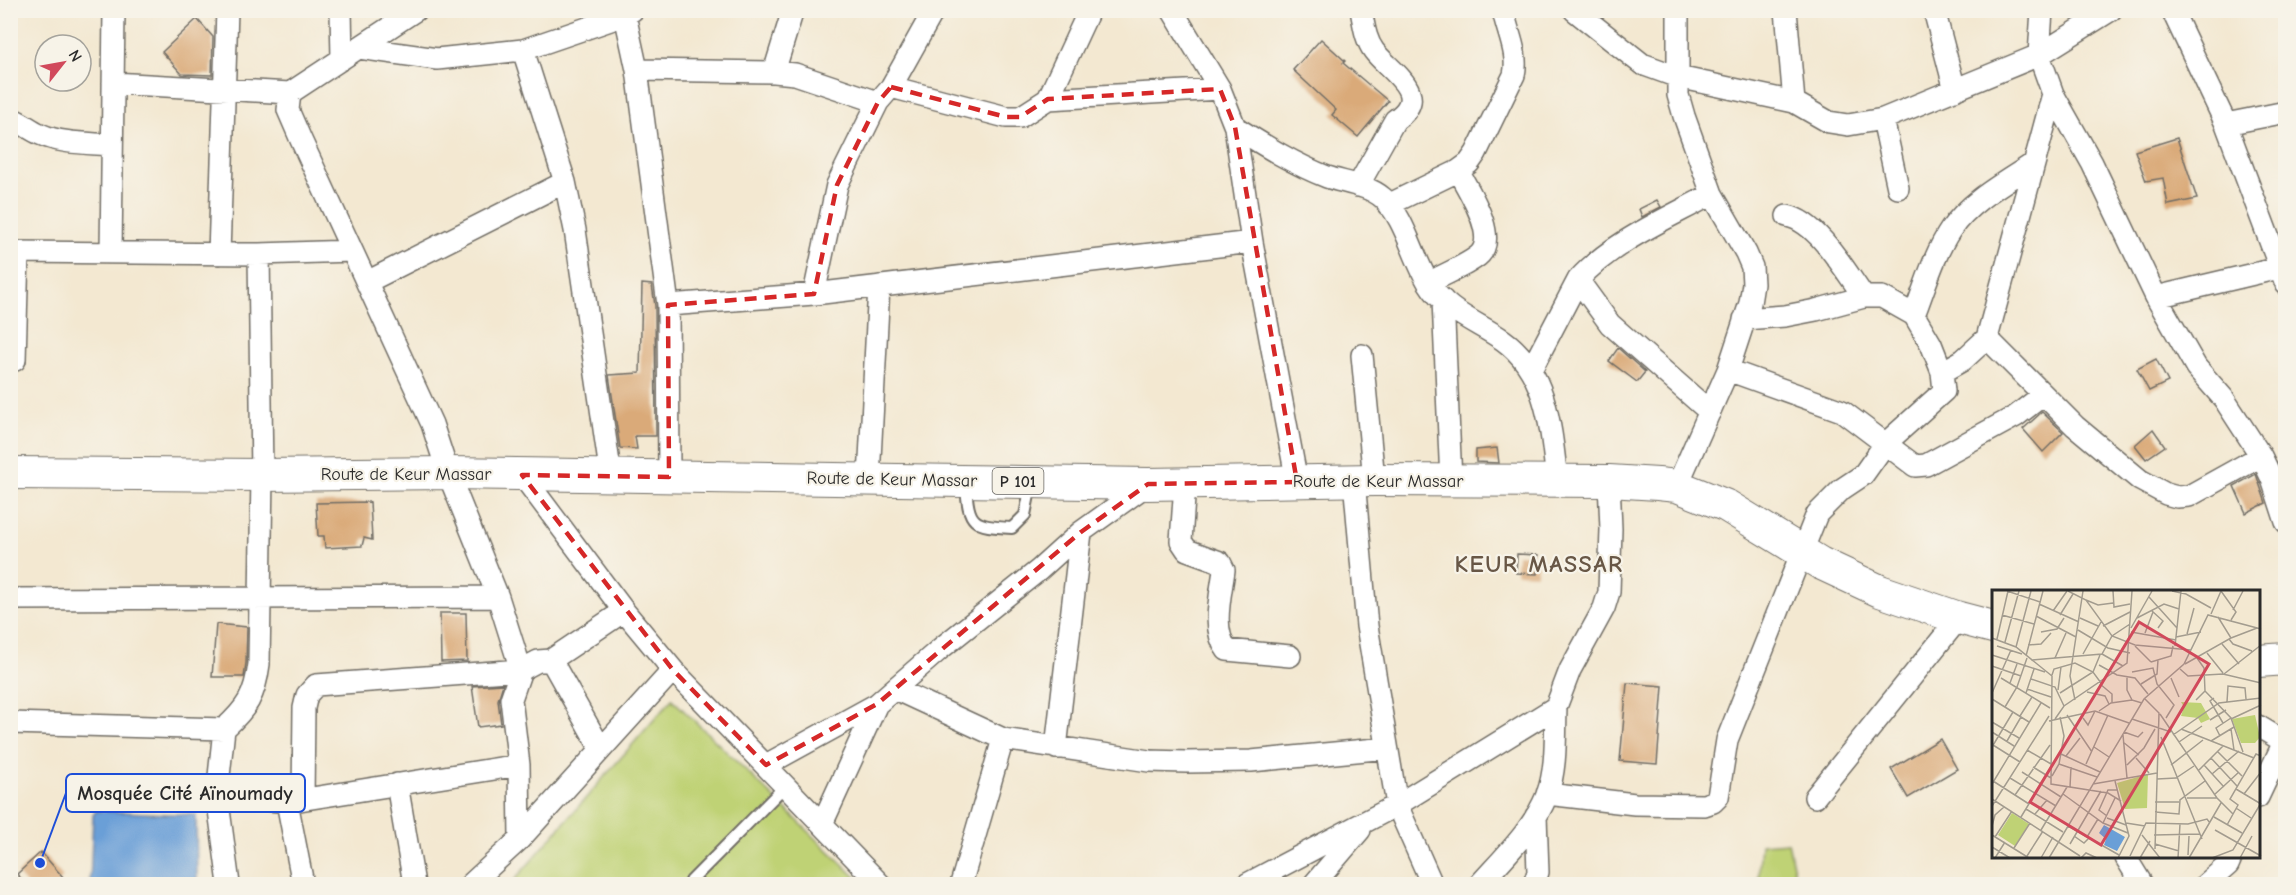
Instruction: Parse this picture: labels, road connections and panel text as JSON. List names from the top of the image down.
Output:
{
  "streets": {
    "main road": ["Route de Keur Massar", "P 101"]
  },
  "districts": ["KEUR MASSAR"],
  "places": ["Mosquée Cité Aïnoumady"],
  "north": "top right"
}
